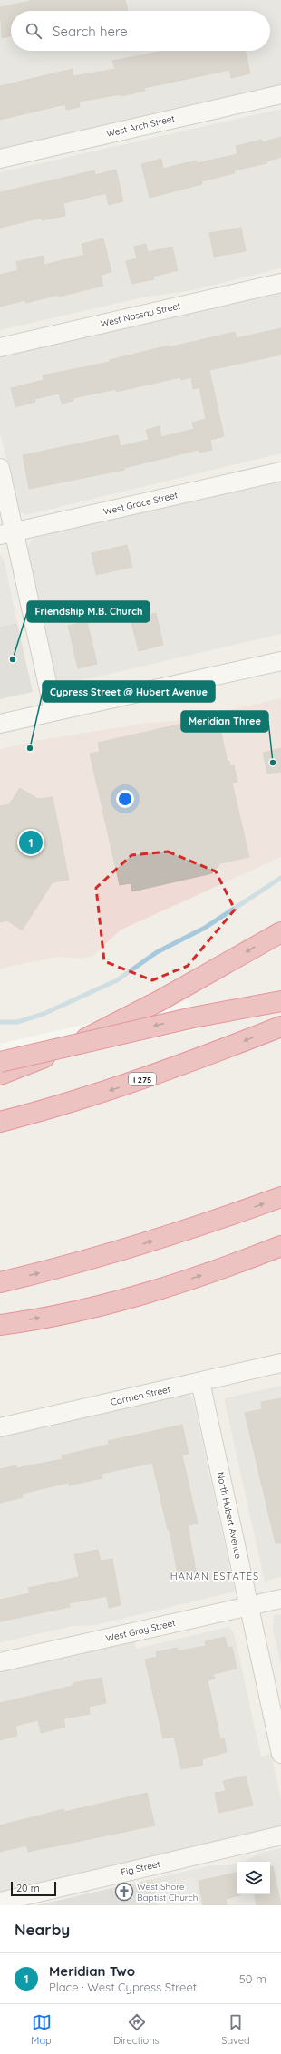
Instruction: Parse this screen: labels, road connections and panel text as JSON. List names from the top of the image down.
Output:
{
  "streets": {
    "highway": ["I 275"],
    "street": [
      "West Arch Street",
      "West Nassau Street",
      "West Grace Street",
      "Carmen Street",
      "North Hubert Avenue",
      "West Gray Street",
      "Fig Street"
    ]
  },
  "crossings": [
    ["Carmen Street", "North Hubert Avenue"],
    ["North Hubert Avenue", "West Gray Street"]
  ],
  "districts": ["HANAN ESTATES"],
  "places": {
    "other": ["Friendship M.B. Church", "Cypress Street @ Hubert Avenue", "Meridian Three"],
    "church": ["West Shore Baptist Church"]
  },
  "scale_bar": "20 m",
  "page": {
    "search": "Search here",
    "pins": "1",
    "scale": "20 m",
    "heading": "Nearby",
    "list": [
      {
        "mark": "1",
        "name": "Meridian Two",
        "note": "Place · West Cypress Street",
        "value": "50 m"
      }
    ],
    "nav": ["Map", "Directions", "Saved"]
  }
}
